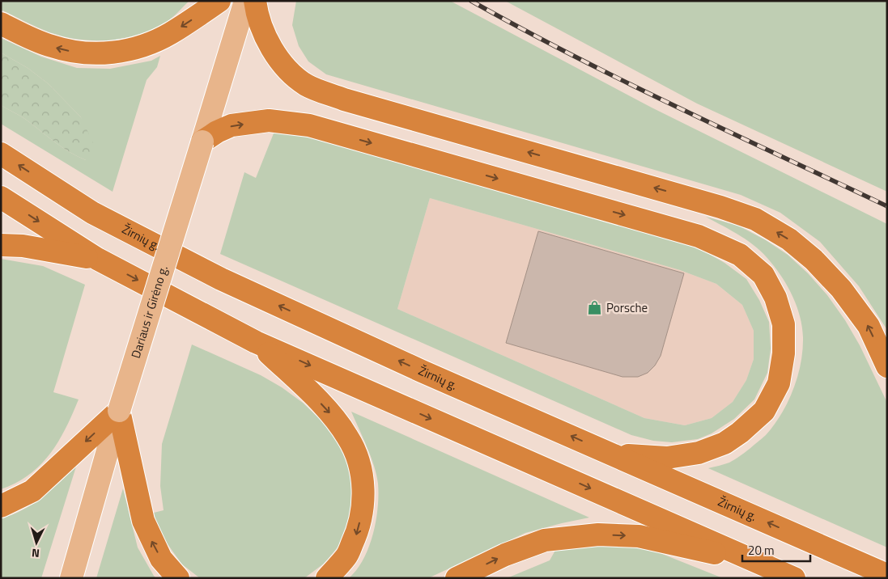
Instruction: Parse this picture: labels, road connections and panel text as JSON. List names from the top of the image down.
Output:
{
  "streets": {
    "highway": ["Žirnių g."],
    "main road": ["Dariaus ir Girėno g."]
  },
  "places": {
    "shop": ["Porsche"]
  },
  "scale_bar": "20 m",
  "north": "bottom"
}
